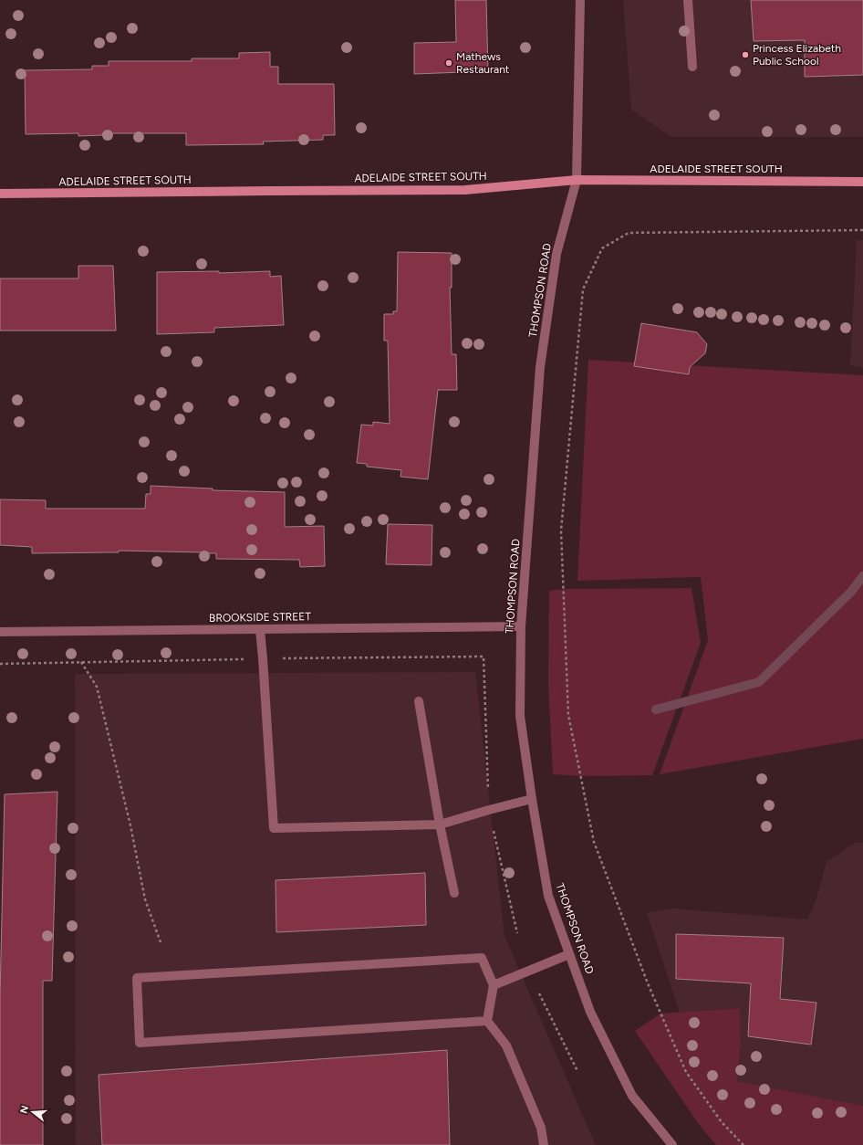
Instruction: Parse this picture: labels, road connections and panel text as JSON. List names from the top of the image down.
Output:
{
  "streets": {
    "main road": ["ADELAIDE STREET SOUTH"],
    "street": ["THOMPSON ROAD", "BROOKSIDE STREET"]
  },
  "crossings": [
    ["ADELAIDE STREET SOUTH", "THOMPSON ROAD"],
    ["THOMPSON ROAD", "BROOKSIDE STREET"]
  ],
  "places": ["Princess Elizabeth Public School", "Mathews Restaurant"],
  "north": "left"
}
